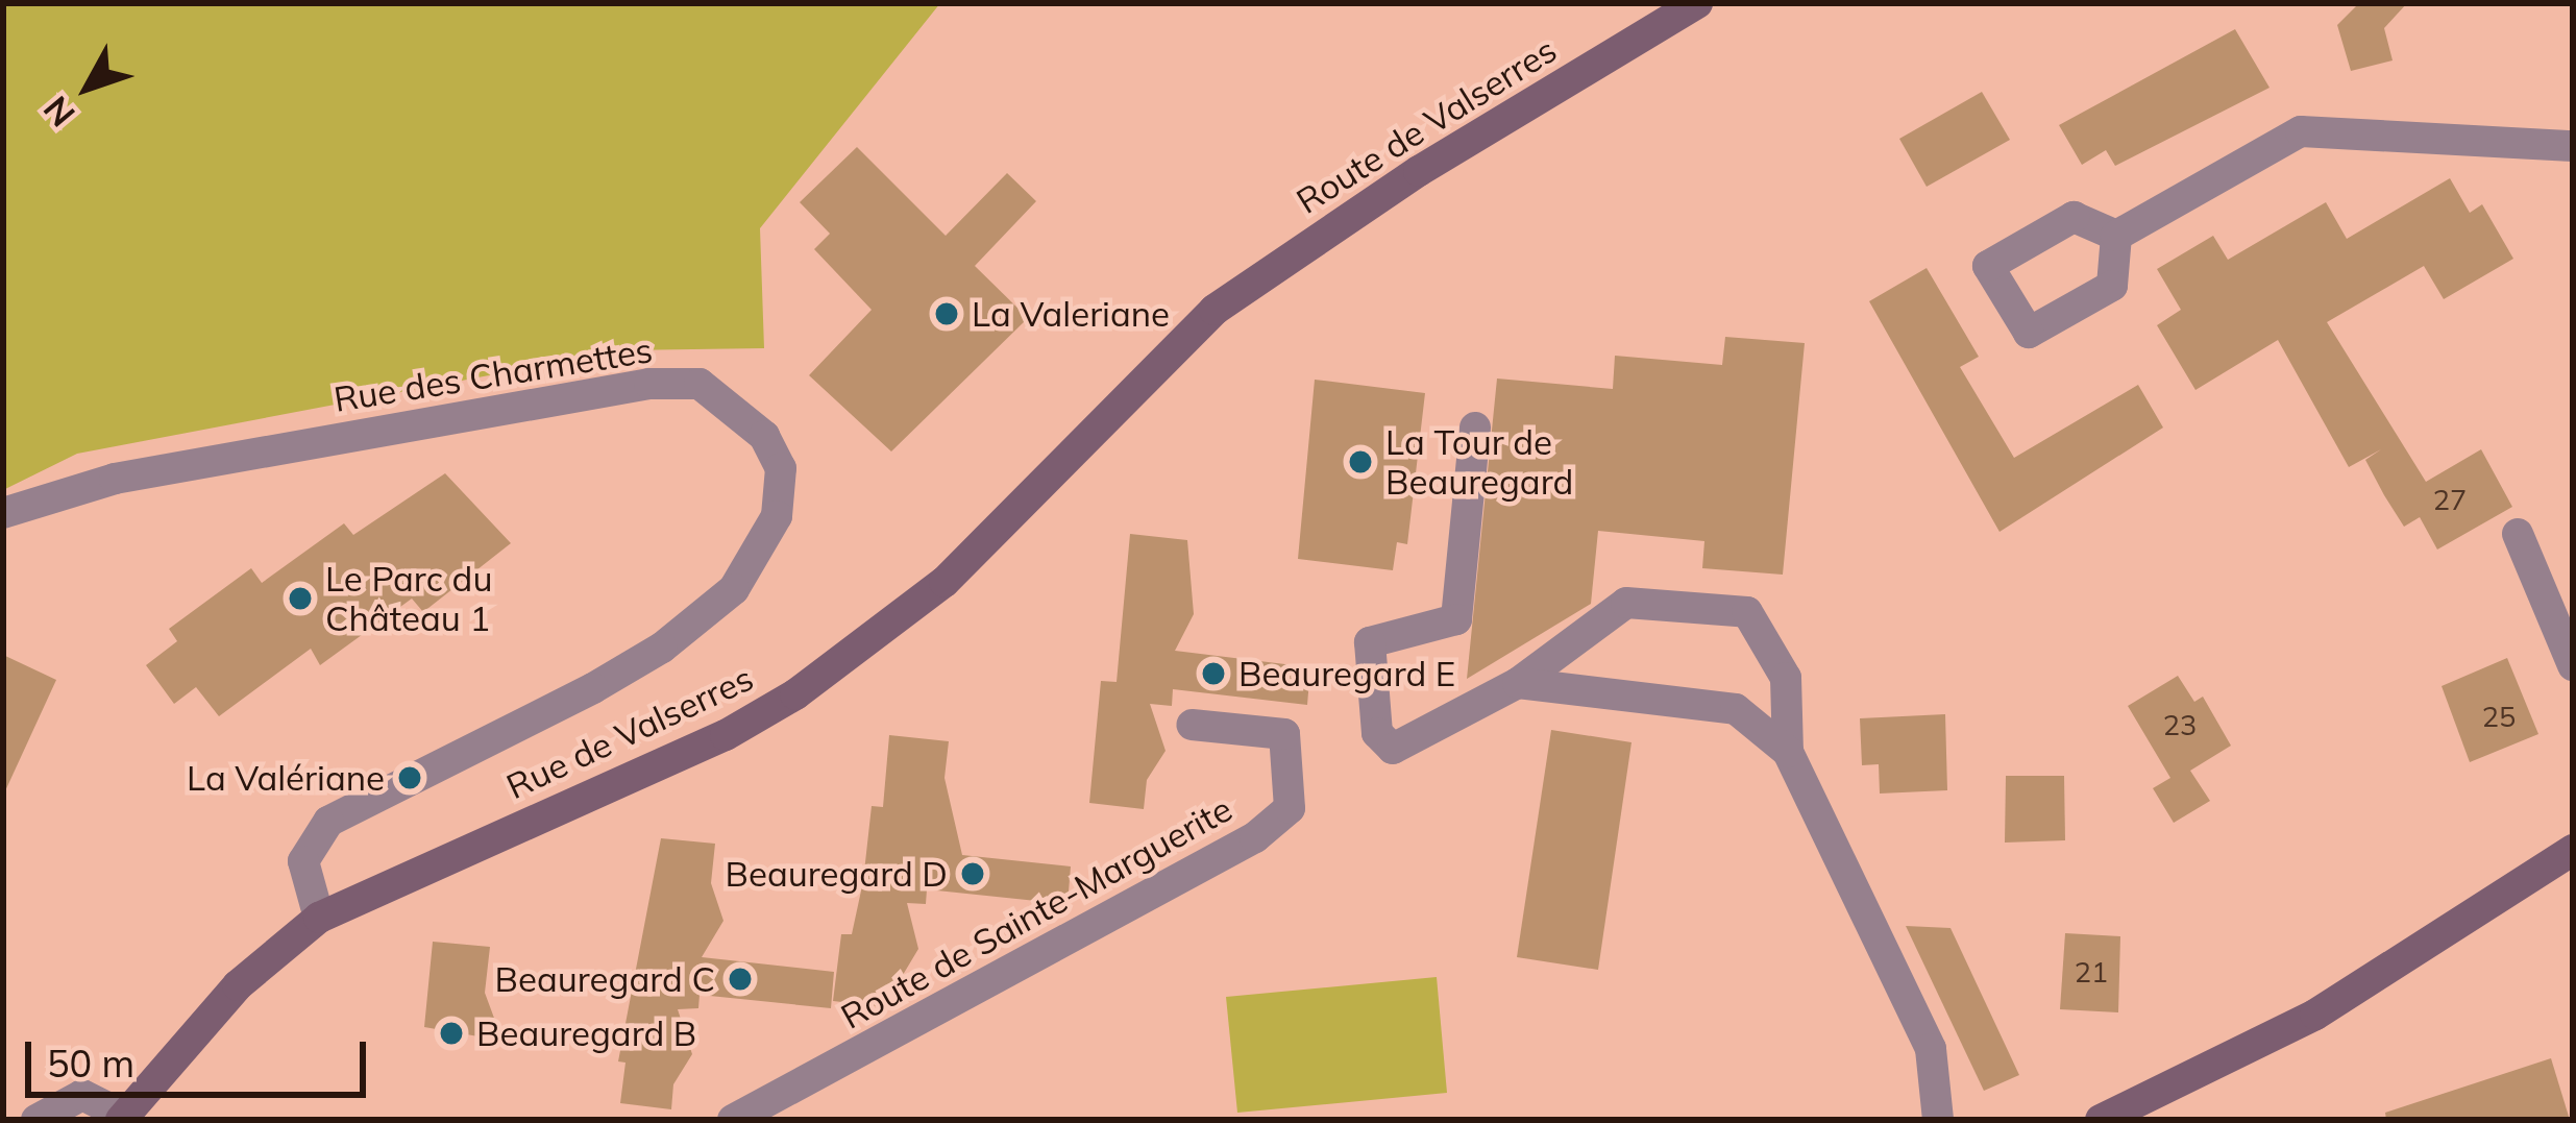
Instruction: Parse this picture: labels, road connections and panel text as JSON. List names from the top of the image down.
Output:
{
  "streets": {
    "street": [
      "Route de Valserres",
      "Rue des Charmettes",
      "Rue de Valserres",
      "Route de Sainte-Marguerite"
    ]
  },
  "crossings": [
    ["Route de Valserres", "Rue de Valserres"],
    ["Rue des Charmettes", "Rue de Valserres"]
  ],
  "places": [
    "La Valeriane",
    "La Tour de Beauregard",
    "Le Parc du Château 1",
    "Beauregard E",
    "La Valériane",
    "Beauregard D",
    "Beauregard C",
    "Beauregard B"
  ],
  "house_numbers": [
    "27",
    "25",
    "23",
    "21"
  ],
  "scale_bar": "50 m",
  "north": "bottom left"
}
